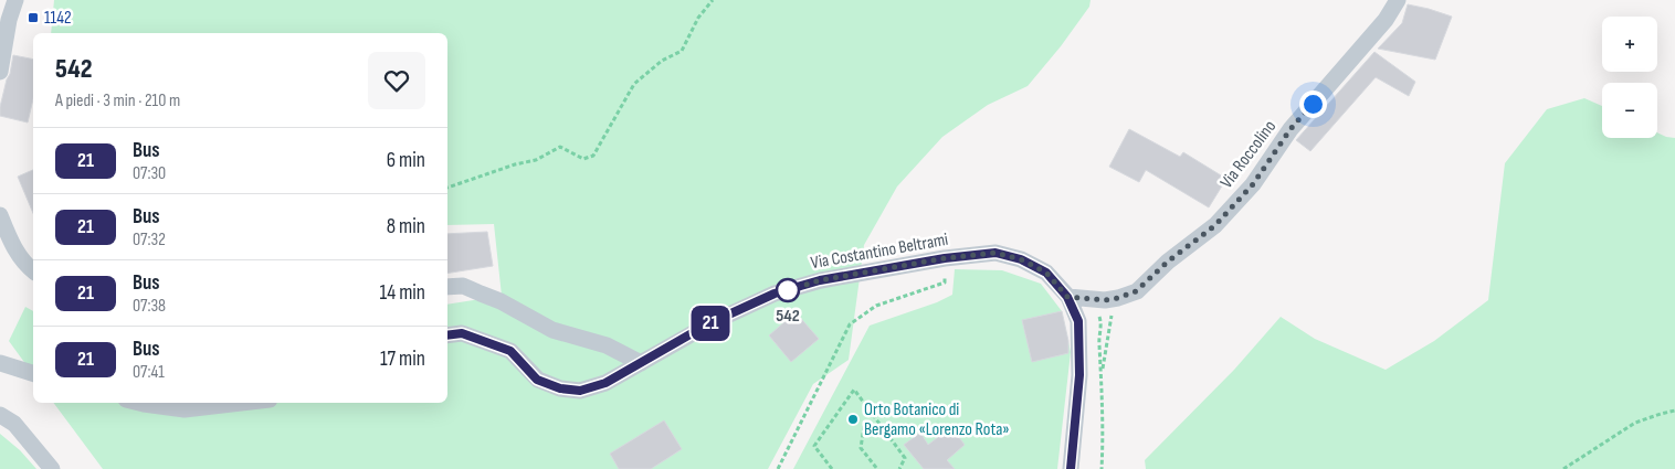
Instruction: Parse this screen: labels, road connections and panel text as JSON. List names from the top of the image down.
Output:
{
  "streets": {
    "street": ["Via Roccolino", "Via Costantino Beltrami"]
  },
  "crossings": [
    ["Via Roccolino", "Via Costantino Beltrami"]
  ],
  "places": {
    "transit": ["1142"],
    "other": ["542", "Orto Botanico di Bergamo «Lorenzo Rota»"]
  },
  "lines": ["bus line 21"],
  "page": {
    "on_map": "21",
    "map_buttons": ["+", "−"],
    "heading": ["542", "A piedi · 3 min · 210 m"],
    "list": [
      {
        "mark": "21",
        "name": "Bus",
        "note": "07:30",
        "value": "6 min"
      },
      {
        "mark": "21",
        "name": "Bus",
        "note": "07:32",
        "value": "8 min"
      },
      {
        "mark": "21",
        "name": "Bus",
        "note": "07:38",
        "value": "14 min"
      },
      {
        "mark": "21",
        "name": "Bus",
        "note": "07:41",
        "value": "17 min"
      }
    ]
  }
}
